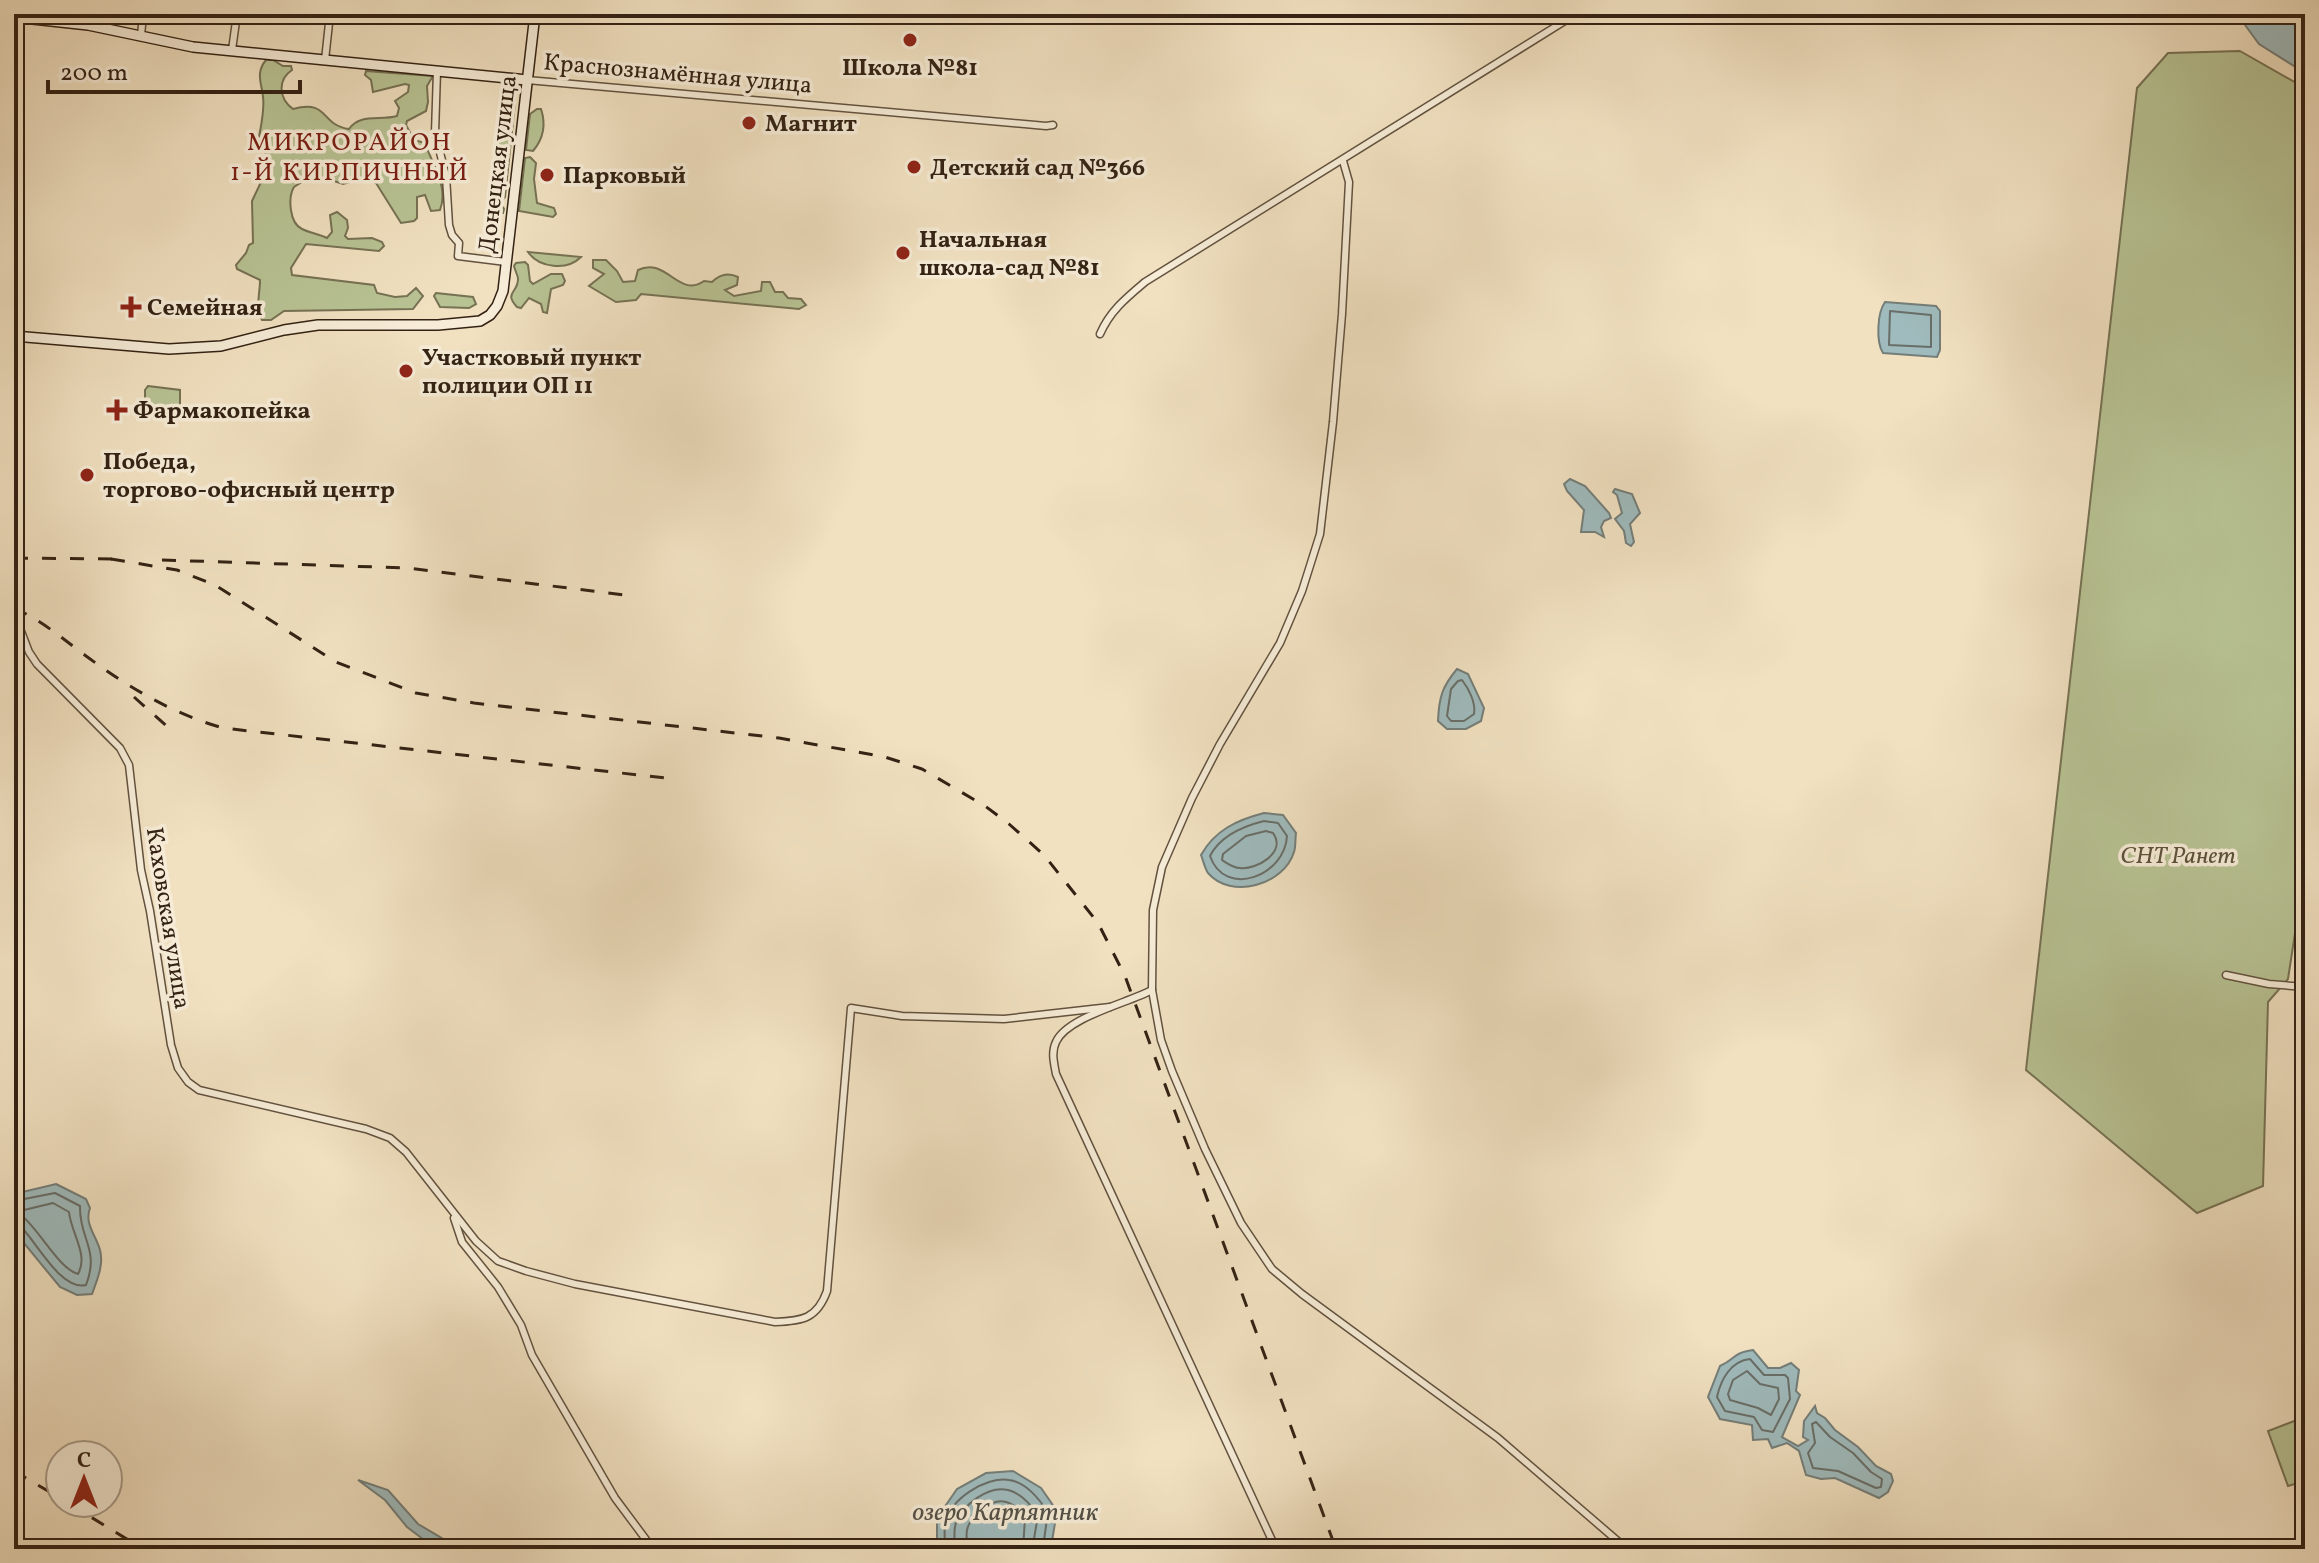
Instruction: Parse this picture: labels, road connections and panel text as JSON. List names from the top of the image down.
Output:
{
  "streets": {
    "main road": ["Краснознамённая улица", "Донецкая улица"],
    "street": ["Каховская улица"]
  },
  "crossings": [
    ["Краснознамённая улица", "Донецкая улица"]
  ],
  "districts": ["МИКРОРАЙОН 1-Й КИРПИЧНЫЙ"],
  "water": ["озеро Карпятник"],
  "parks": ["СНТ Ранет"],
  "places": {
    "other": [
      "Школа №81",
      "Магнит",
      "Детский сад №366",
      "Парковый",
      "Начальная школа-сад №81",
      "Участковый пункт полиции ОП 11",
      "Победа, торгово-офисный центр"
    ],
    "health": ["Семейная", "Фармакопейка"]
  },
  "scale_bar": "200 m",
  "north": "top"
}
